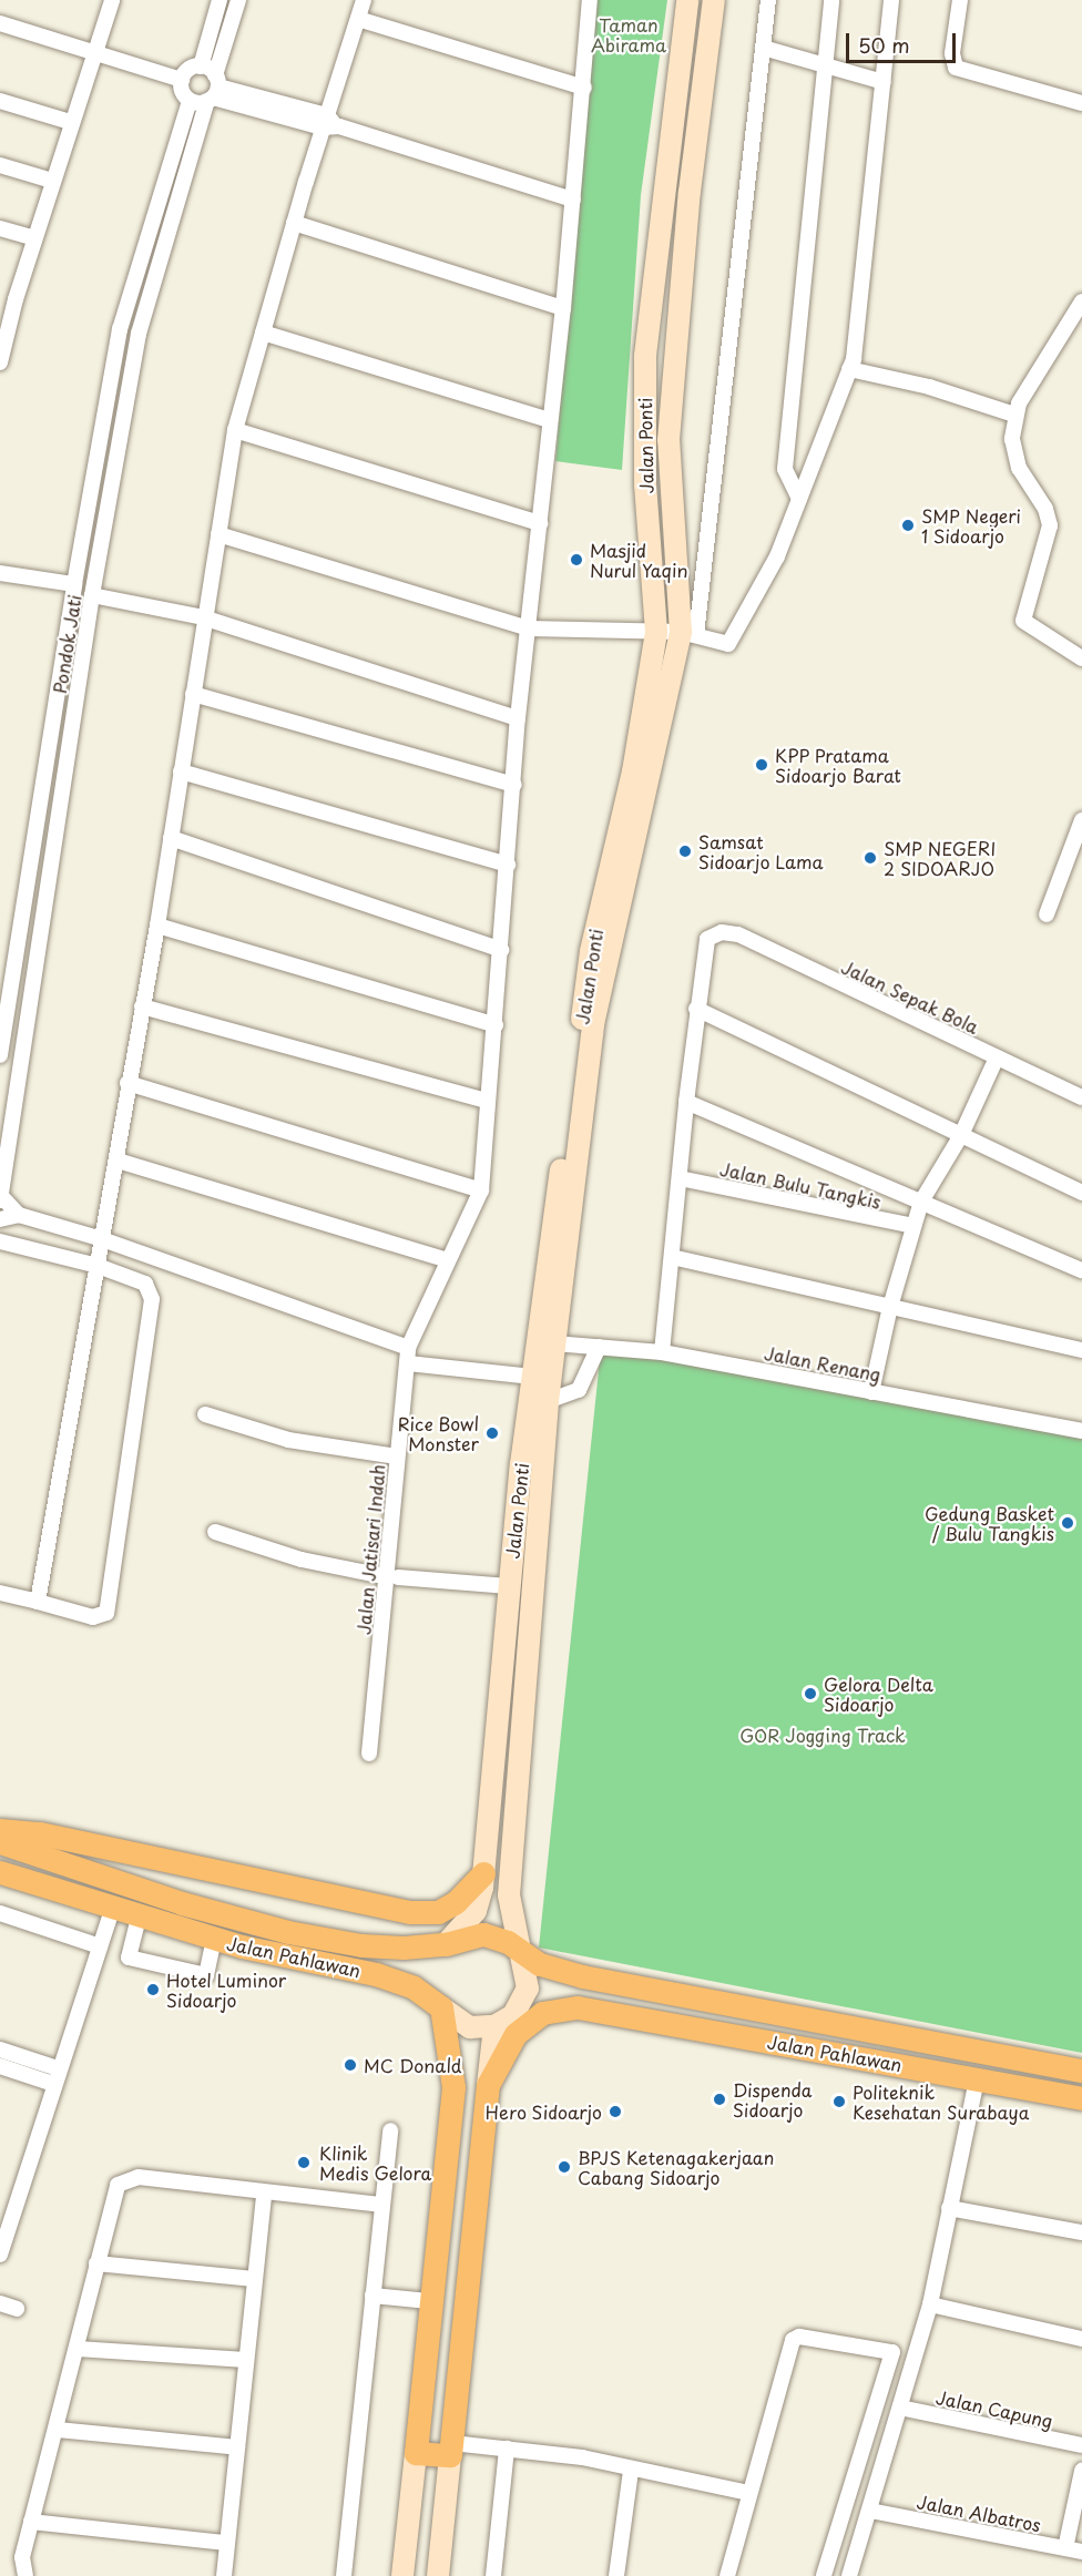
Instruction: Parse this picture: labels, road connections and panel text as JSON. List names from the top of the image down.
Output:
{
  "streets": {
    "main road": ["Jalan Ponti", "Jalan Pahlawan"],
    "street": [
      "Pondok Jati",
      "Jalan Sepak Bola",
      "Jalan Bulu Tangkis",
      "Jalan Renang",
      "Jalan Jatisari Indah",
      "Jalan Capung",
      "Jalan Albatros"
    ]
  },
  "crossings": [
    ["Jalan Ponti", "Jalan Renang"],
    ["Jalan Ponti", "Jalan Pahlawan"]
  ],
  "parks": ["Taman Abirama", "GOR Jogging Track"],
  "places": [
    "SMP Negeri 1 Sidoarjo",
    "Masjid Nurul Yaqin",
    "KPP Pratama Sidoarjo Barat",
    "Samsat Sidoarjo Lama",
    "SMP NEGERI 2 SIDOARJO",
    "Rice Bowl Monster",
    "Gedung Basket / Bulu Tangkis",
    "Gelora Delta Sidoarjo",
    "Hotel Luminor Sidoarjo",
    "MC Donald",
    "Dispenda Sidoarjo",
    "Politeknik Kesehatan Surabaya",
    "Hero Sidoarjo",
    "Klinik Medis Gelora",
    "BPJS Ketenagakerjaan Cabang Sidoarjo"
  ],
  "scale_bar": "50 m"
}
